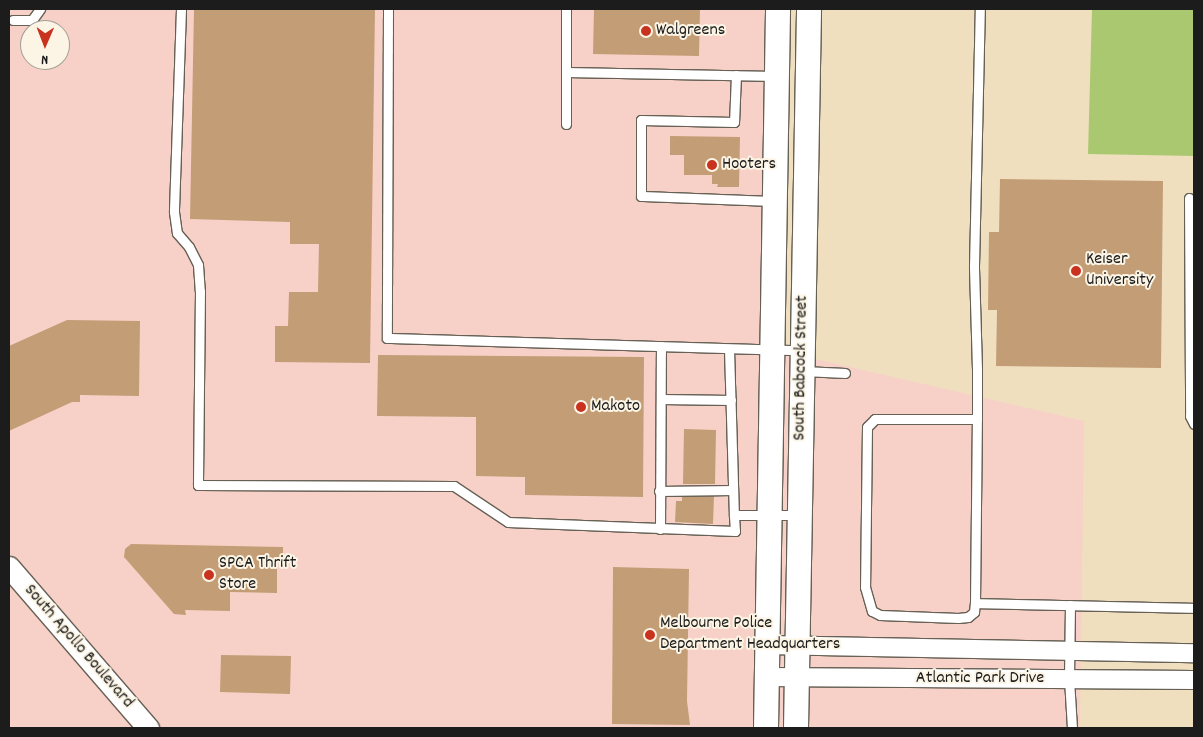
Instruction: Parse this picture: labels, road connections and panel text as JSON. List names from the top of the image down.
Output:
{
  "streets": {
    "main road": ["South Babcock Street"],
    "street": ["South Apollo Boulevard", "Atlantic Park Drive"]
  },
  "crossings": [
    ["South Babcock Street", "Atlantic Park Drive"]
  ],
  "places": [
    "Walgreens",
    "Hooters",
    "Keiser University",
    "Makoto",
    "SPCA Thrift Store",
    "Melbourne Police Department Headquarters"
  ],
  "north": "bottom"
}
